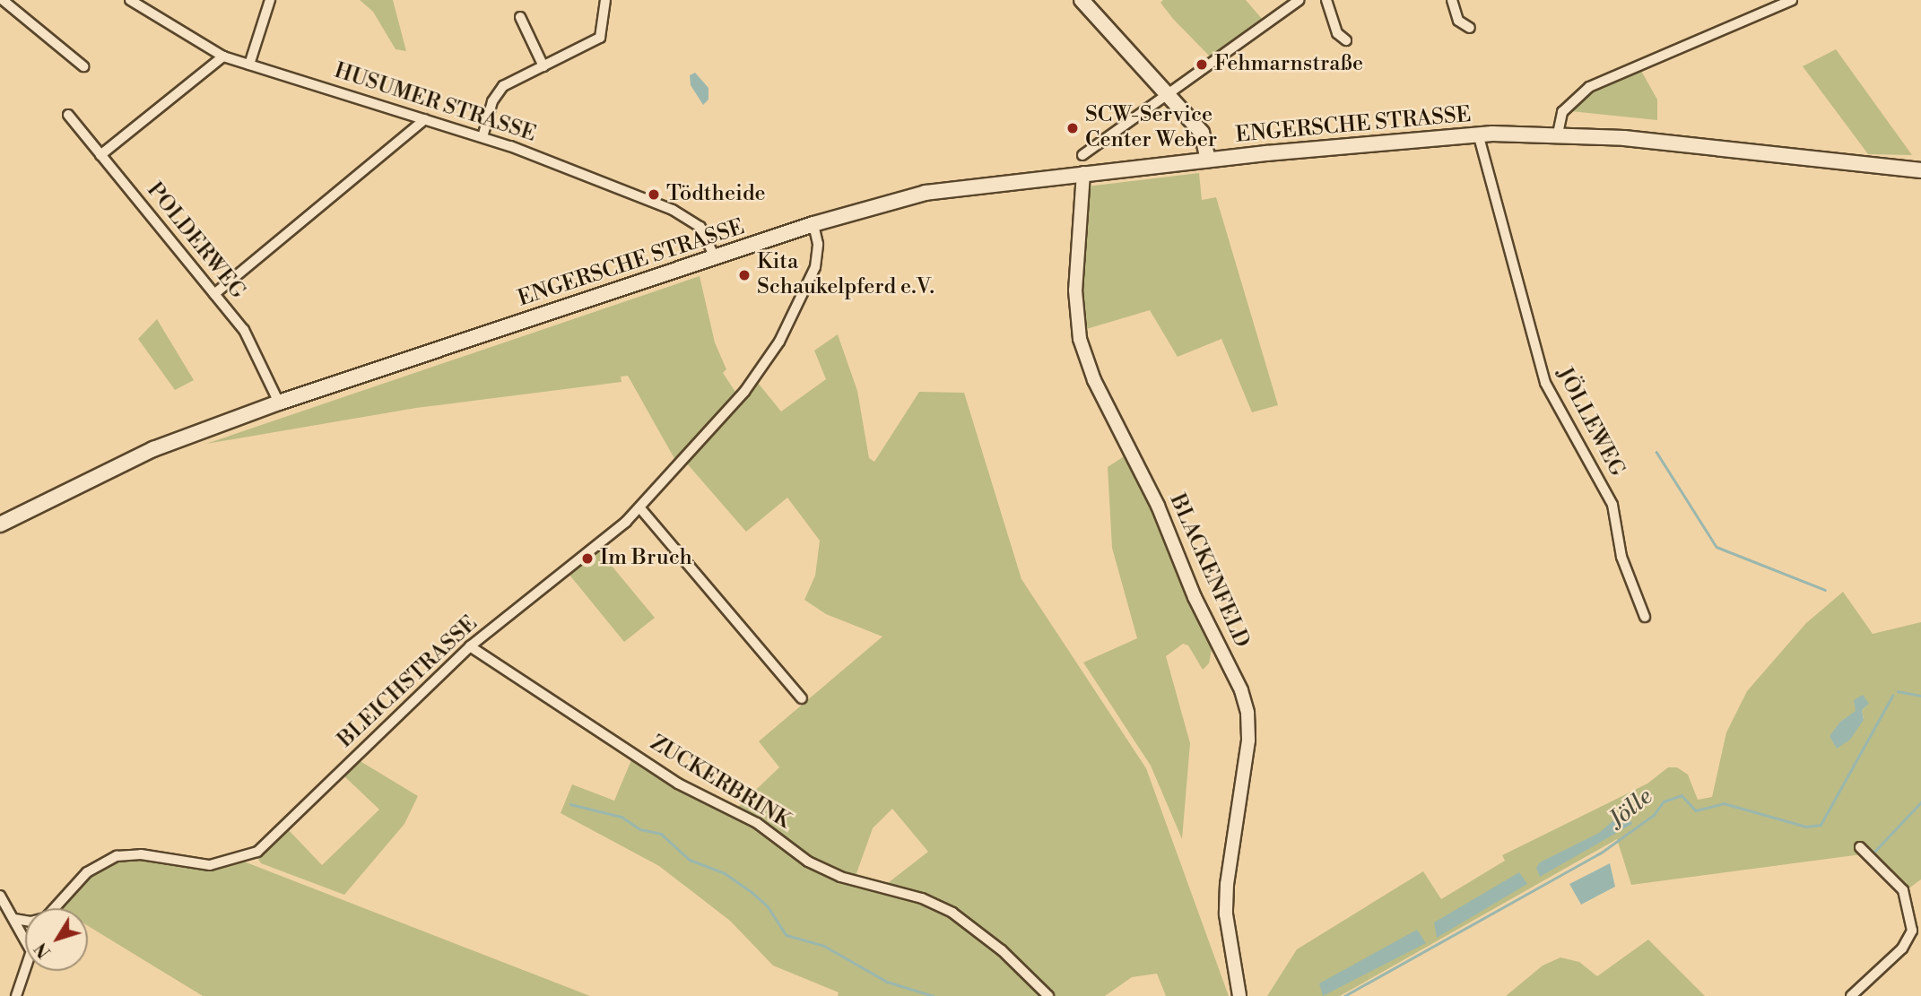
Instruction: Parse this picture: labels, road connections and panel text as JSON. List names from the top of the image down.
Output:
{
  "streets": {
    "main road": ["ENGERSCHE STRASSE"],
    "street": [
      "HUSUMER STRASSE",
      "POLDERWEG",
      "JÖLLEWEG",
      "BLACKENFELD",
      "BLEICHSTRASSE",
      "ZUCKERBRINK"
    ]
  },
  "crossings": [
    ["HUSUMER STRASSE", "ENGERSCHE STRASSE"],
    ["ENGERSCHE STRASSE", "POLDERWEG"],
    ["ENGERSCHE STRASSE", "JÖLLEWEG"],
    ["ENGERSCHE STRASSE", "BLACKENFELD"],
    ["ENGERSCHE STRASSE", "BLEICHSTRASSE"],
    ["BLEICHSTRASSE", "ZUCKERBRINK"]
  ],
  "water": ["Jölle"],
  "places": [
    "Fehmarnstraße",
    "SCW-Service Center Weber",
    "Tödtheide",
    "Kita Schaukelpferd e.V.",
    "Im Bruch"
  ],
  "north": "bottom left"
}
